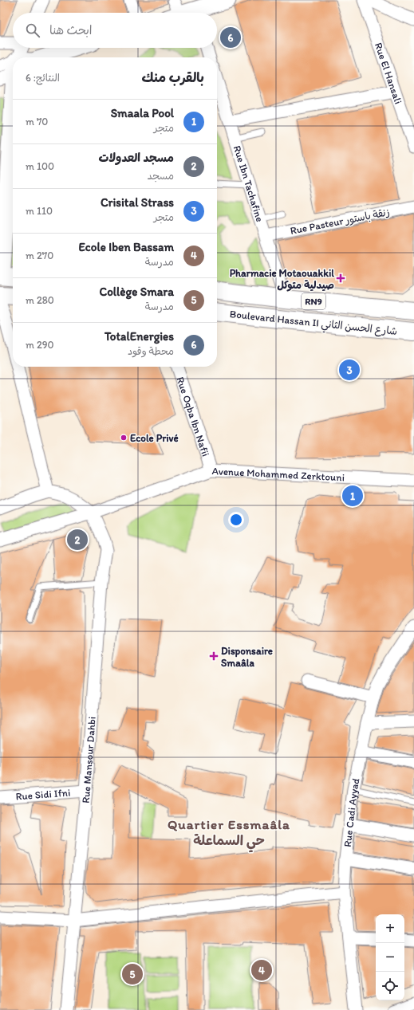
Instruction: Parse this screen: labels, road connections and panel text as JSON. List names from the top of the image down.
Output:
{
  "streets": {
    "main road": ["RN9", "Boulevard Hassan II شارع الحسن الثاني"],
    "street": [
      "Rue El Hansali",
      "Rue Ibn Tachafine",
      "Rue Pasteur زنقة باستور",
      "Rue Oqba Ibn Nafii",
      "Avenue Mohammed Zerktouni",
      "Rue Mansour Dahbi",
      "Rue Sidi Ifni",
      "Rue Cadi Ayyad"
    ]
  },
  "crossings": [
    ["Rue Ibn Tachafine", "Rue Pasteur زنقة باستور"],
    ["Rue Ibn Tachafine", "Boulevard Hassan II شارع الحسن الثاني"],
    ["Rue Oqba Ibn Nafii", "Avenue Mohammed Zerktouni"],
    ["Avenue Mohammed Zerktouni", "Rue Mansour Dahbi"],
    ["Rue Mansour Dahbi", "Rue Sidi Ifni"]
  ],
  "districts": ["Quartier Essmaâla حي السماعلة"],
  "places": {
    "health": ["Pharmacie Motaouakkil صيدلية متوكل", "Disponsaire Smaâla"],
    "other": ["Ecole Privé"]
  },
  "page": {
    "search": "ابحث هنا",
    "pins": [
      "6",
      "3",
      "1",
      "2",
      "4",
      "5"
    ],
    "heading": ["بالقرب منك", "النتائج: 6"],
    "list": [
      {
        "mark": "1",
        "name": "Smaala Pool",
        "note": "متجر",
        "value": "70 m"
      },
      {
        "mark": "2",
        "name": "مسجد العدولات",
        "note": "مسجد",
        "value": "100 m"
      },
      {
        "mark": "3",
        "name": "Crisital Strass",
        "note": "متجر",
        "value": "110 m"
      },
      {
        "mark": "4",
        "name": "Ecole Iben Bassam",
        "note": "مدرسة",
        "value": "270 m"
      },
      {
        "mark": "5",
        "name": "Collège Smara",
        "note": "مدرسة",
        "value": "280 m"
      },
      {
        "mark": "6",
        "name": "TotalEnergies",
        "note": "محطة وقود",
        "value": "290 m"
      }
    ],
    "map_buttons": ["+", "−"]
  }
}
